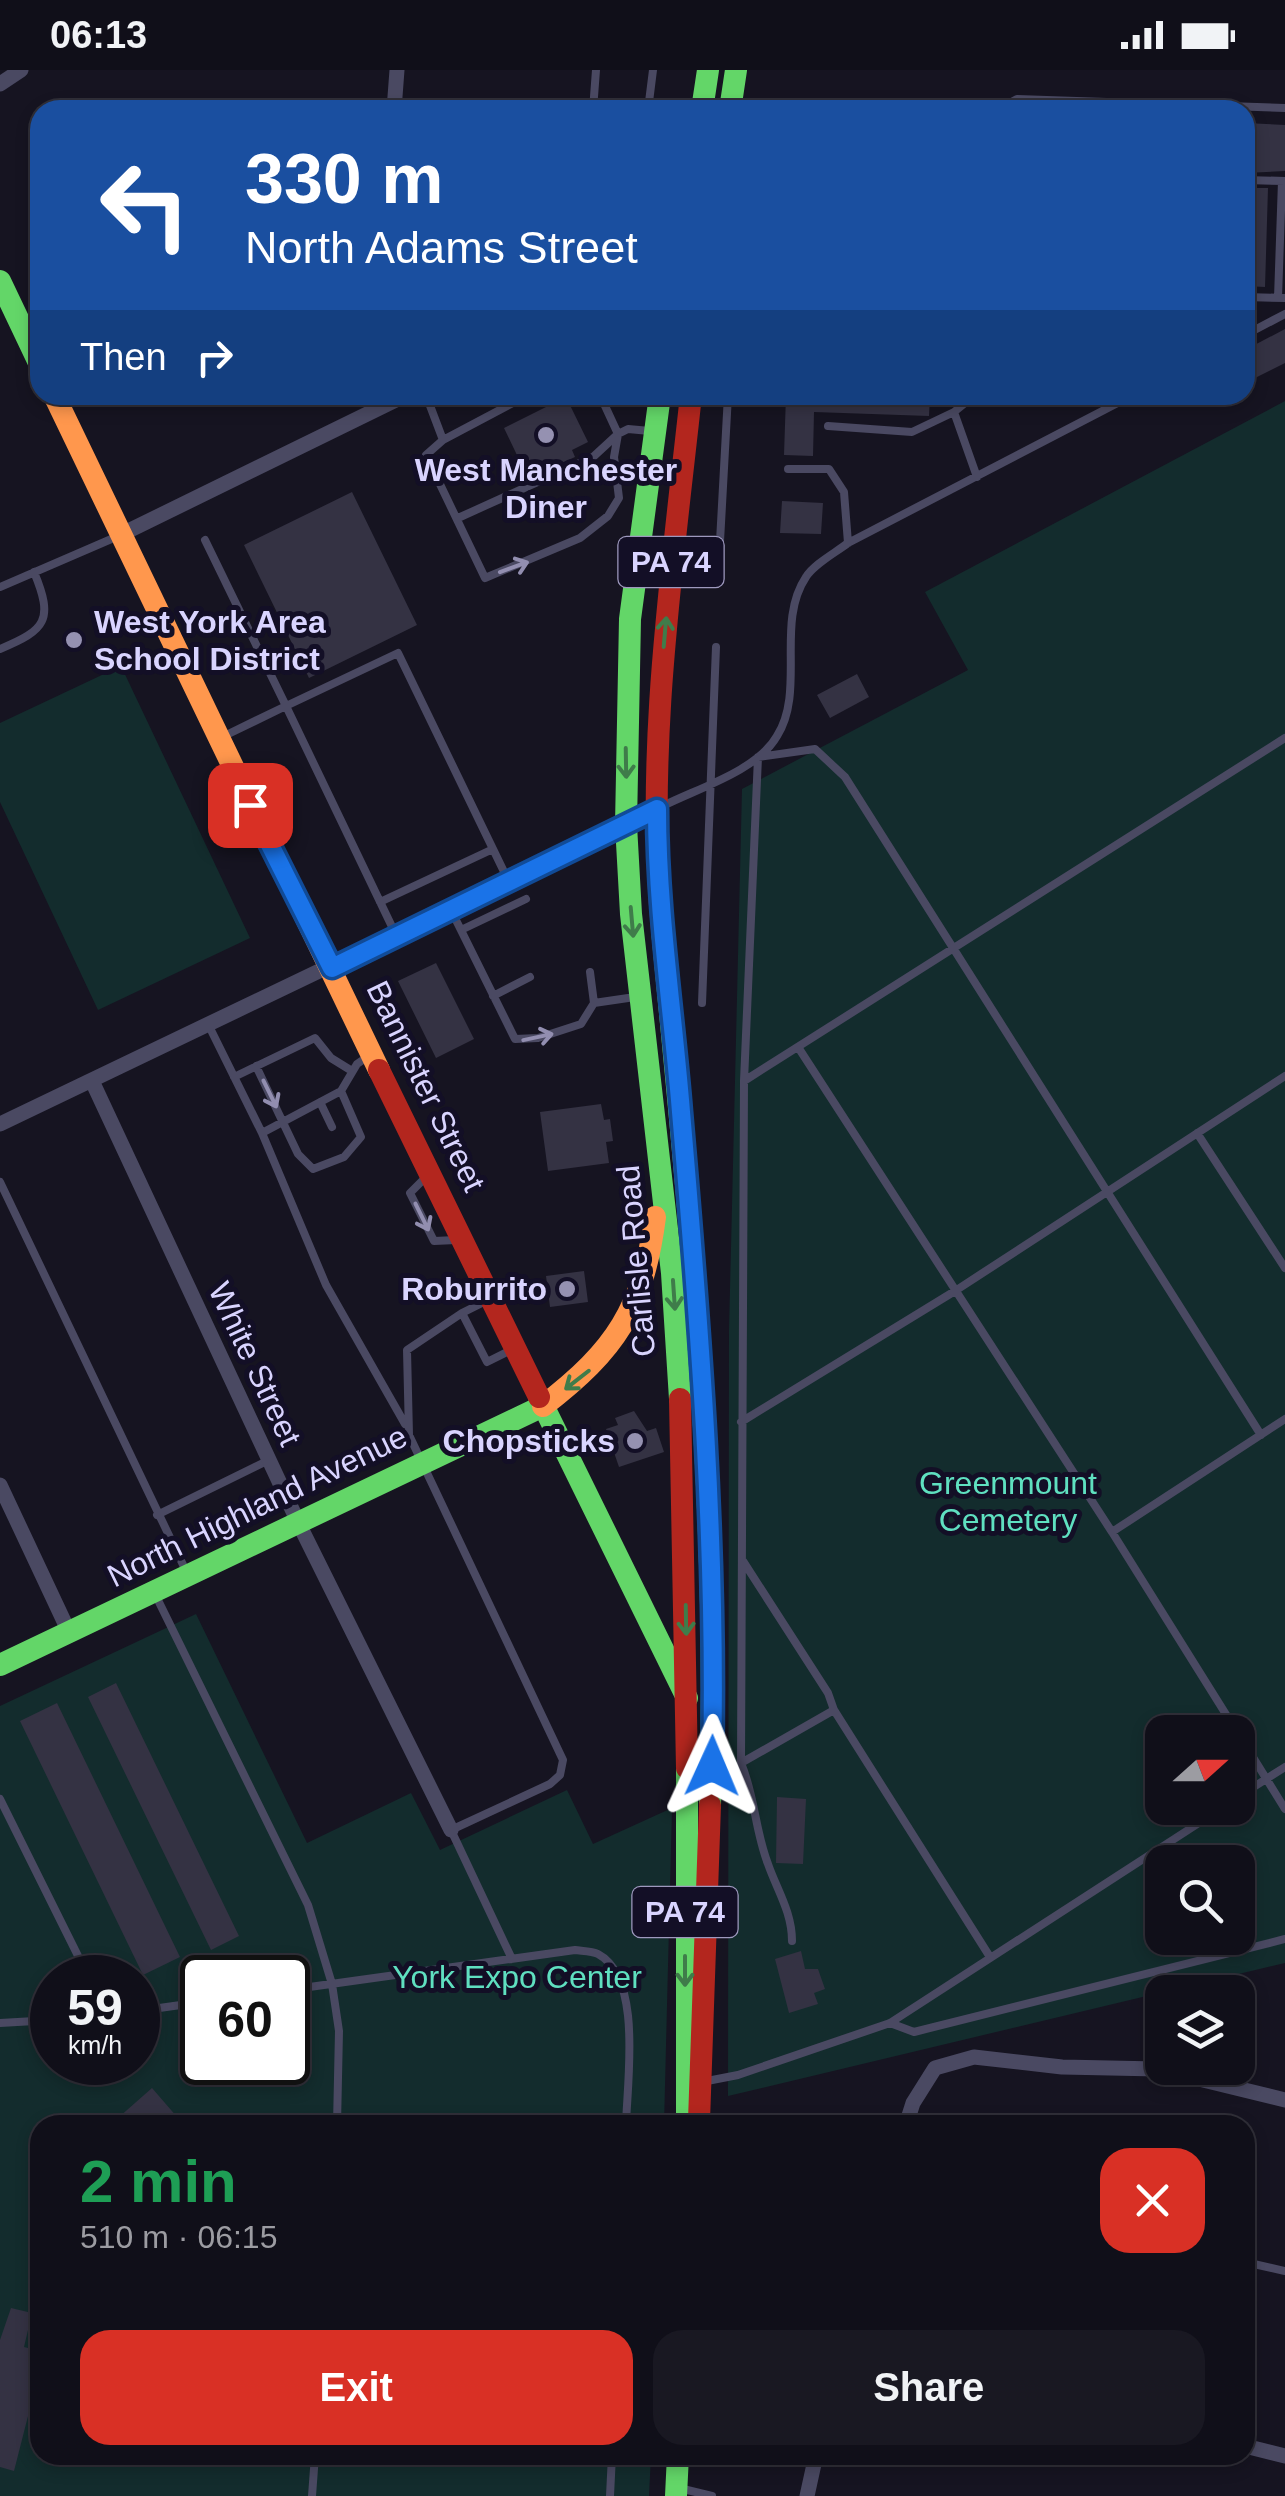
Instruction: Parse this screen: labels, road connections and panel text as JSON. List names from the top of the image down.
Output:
{
  "streets": {
    "main road": [
      "PA 74",
      "Bannister Street",
      "Carlisle Road",
      "North Highland Avenue"
    ],
    "street": ["White Street"]
  },
  "crossings": [
    ["Bannister Street", "Carlisle Road"],
    ["Bannister Street", "North Highland Avenue"],
    ["Carlisle Road", "North Highland Avenue"],
    ["White Street", "North Highland Avenue"]
  ],
  "parks": ["Greenmount Cemetery", "York Expo Center"],
  "places": [
    "West Manchester Diner",
    "West York Area School District",
    "Roburrito",
    "Chopsticks"
  ],
  "north": "right",
  "page": {
    "status": "06:13",
    "turn": ["330 m", "North Adams Street"],
    "then": "Then",
    "speed": "59 km/h",
    "limit": "60",
    "heading": ["2 min", "510 m · 06:15"],
    "buttons": ["Exit", "Share"]
  }
}
